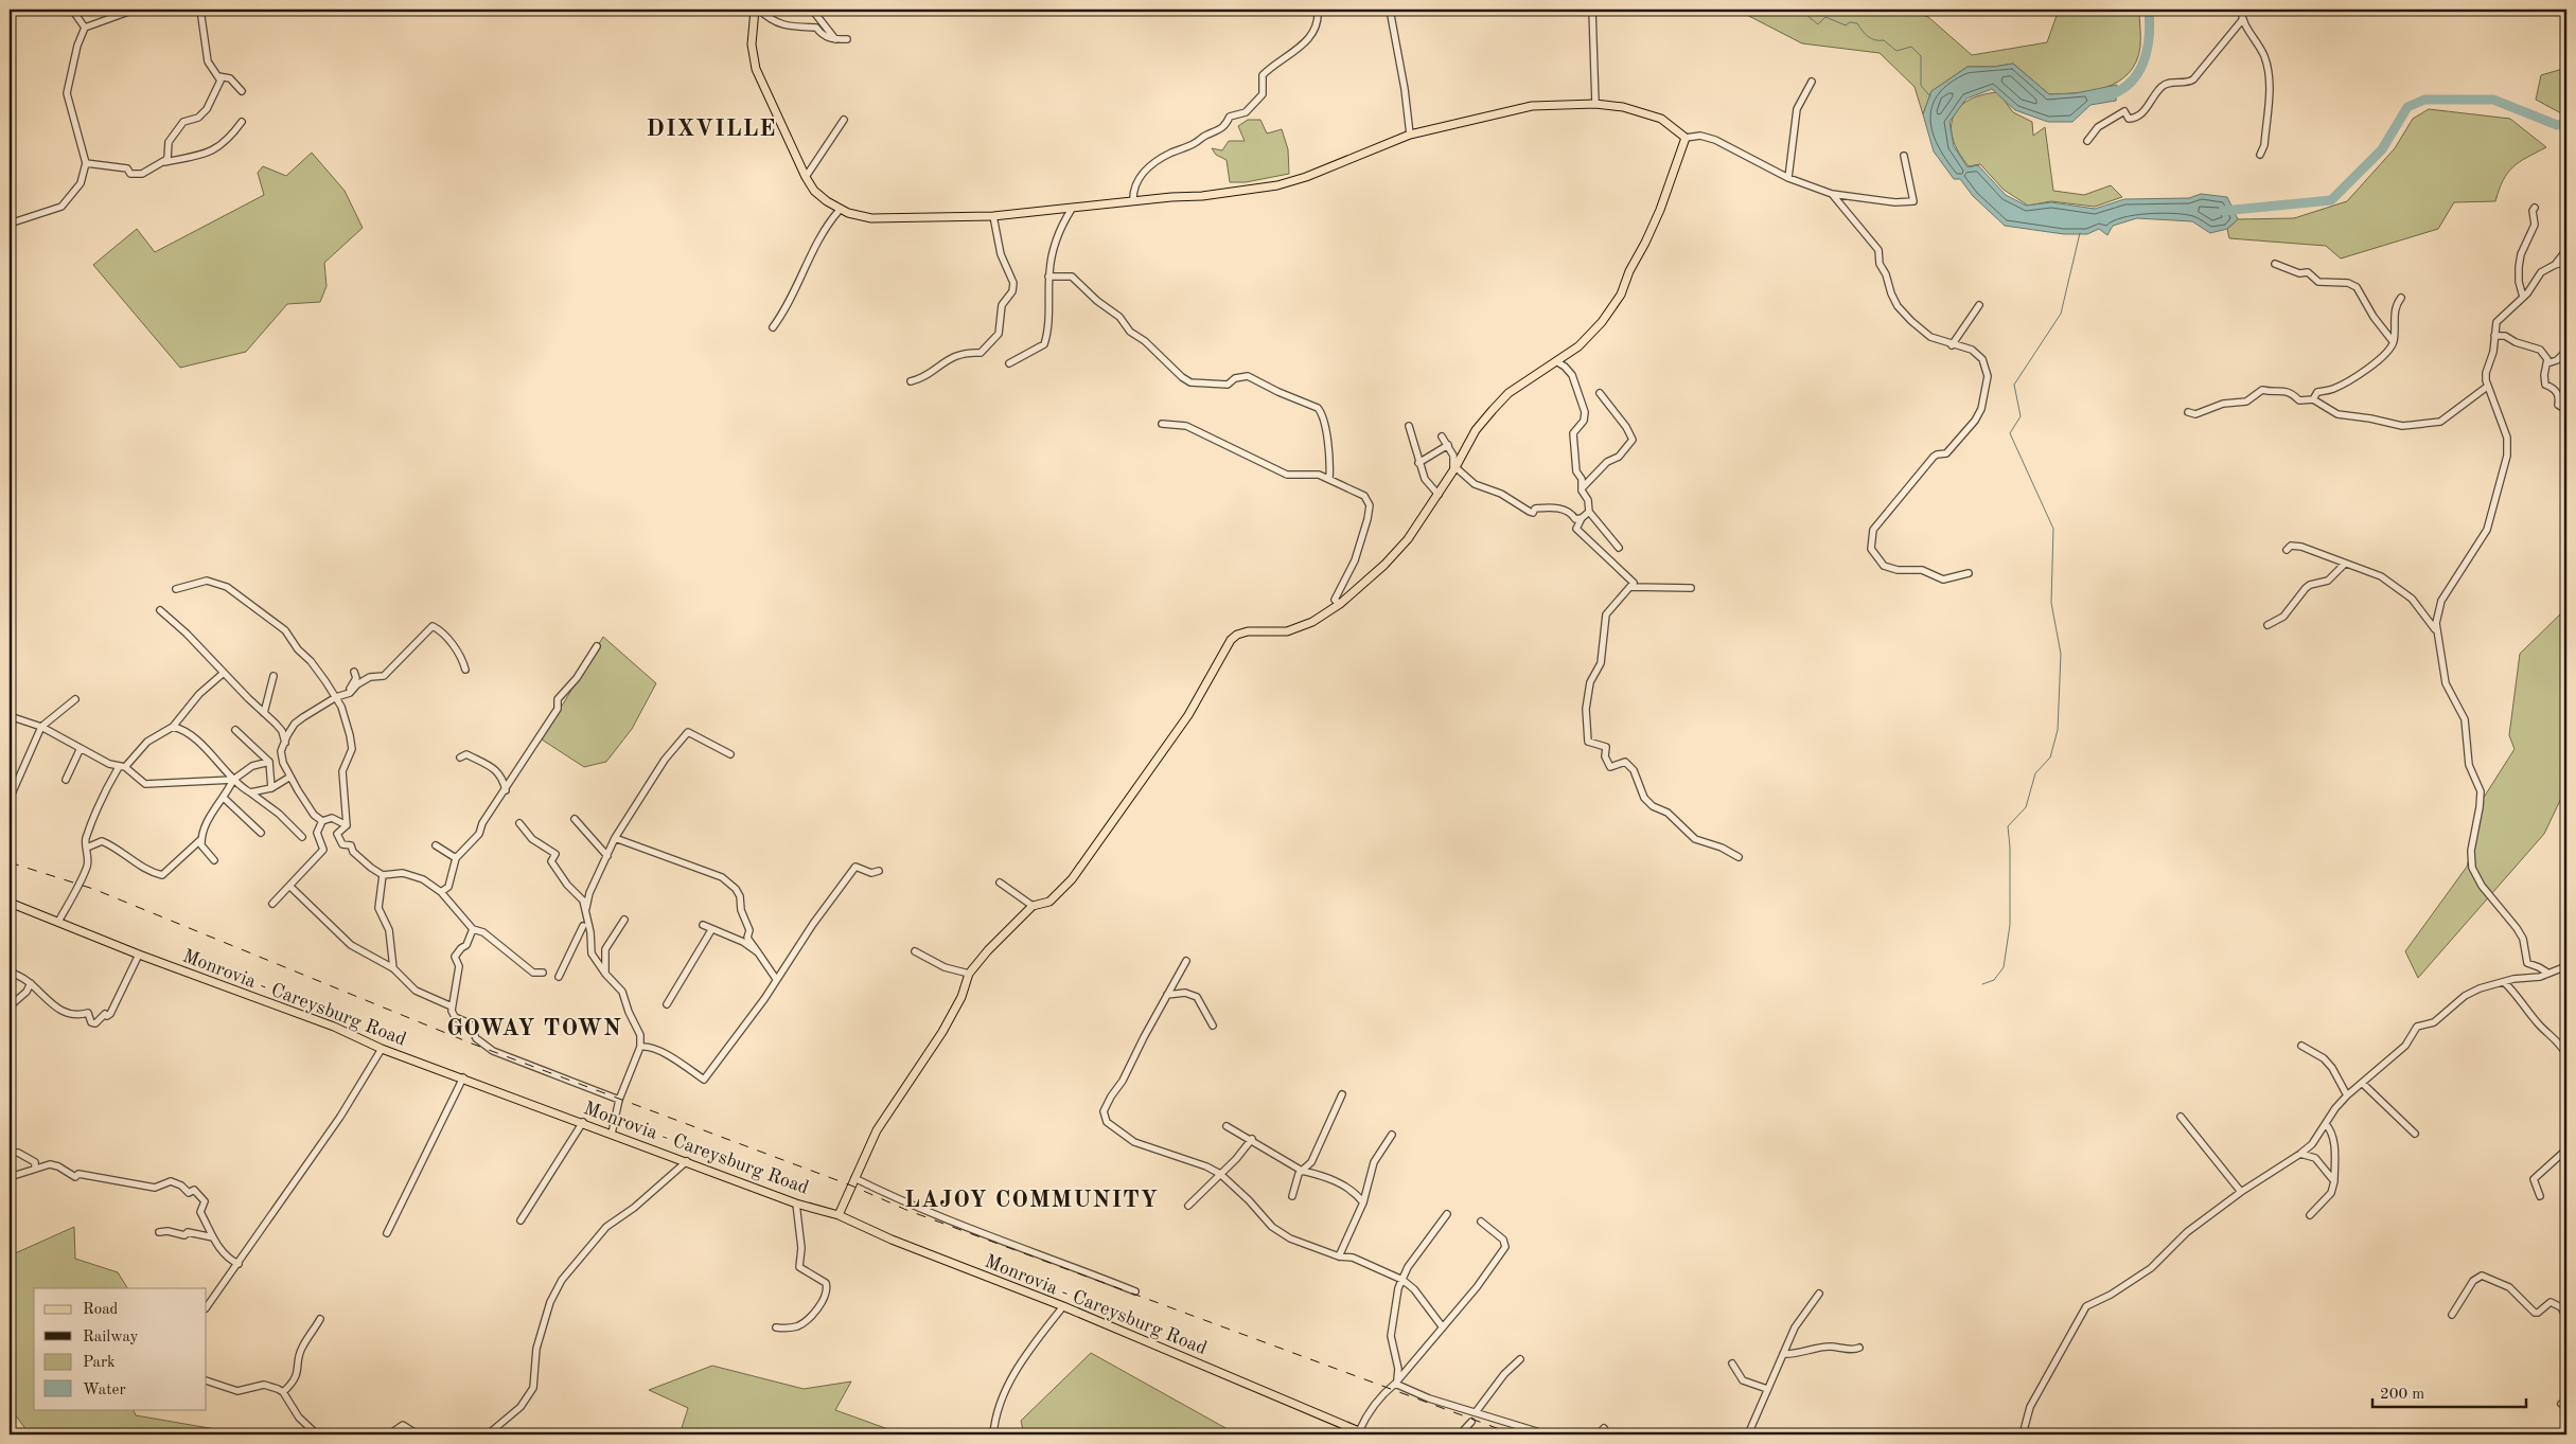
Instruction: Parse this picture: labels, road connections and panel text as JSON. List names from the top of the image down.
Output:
{
  "streets": {
    "main road": ["Monrovia - Careysburg Road"]
  },
  "districts": ["DIXVILLE", "GOWAY TOWN", "LAJOY COMMUNITY"],
  "legend": [
    "Road",
    "Railway",
    "Park",
    "Water"
  ],
  "scale_bar": "200 m"
}
